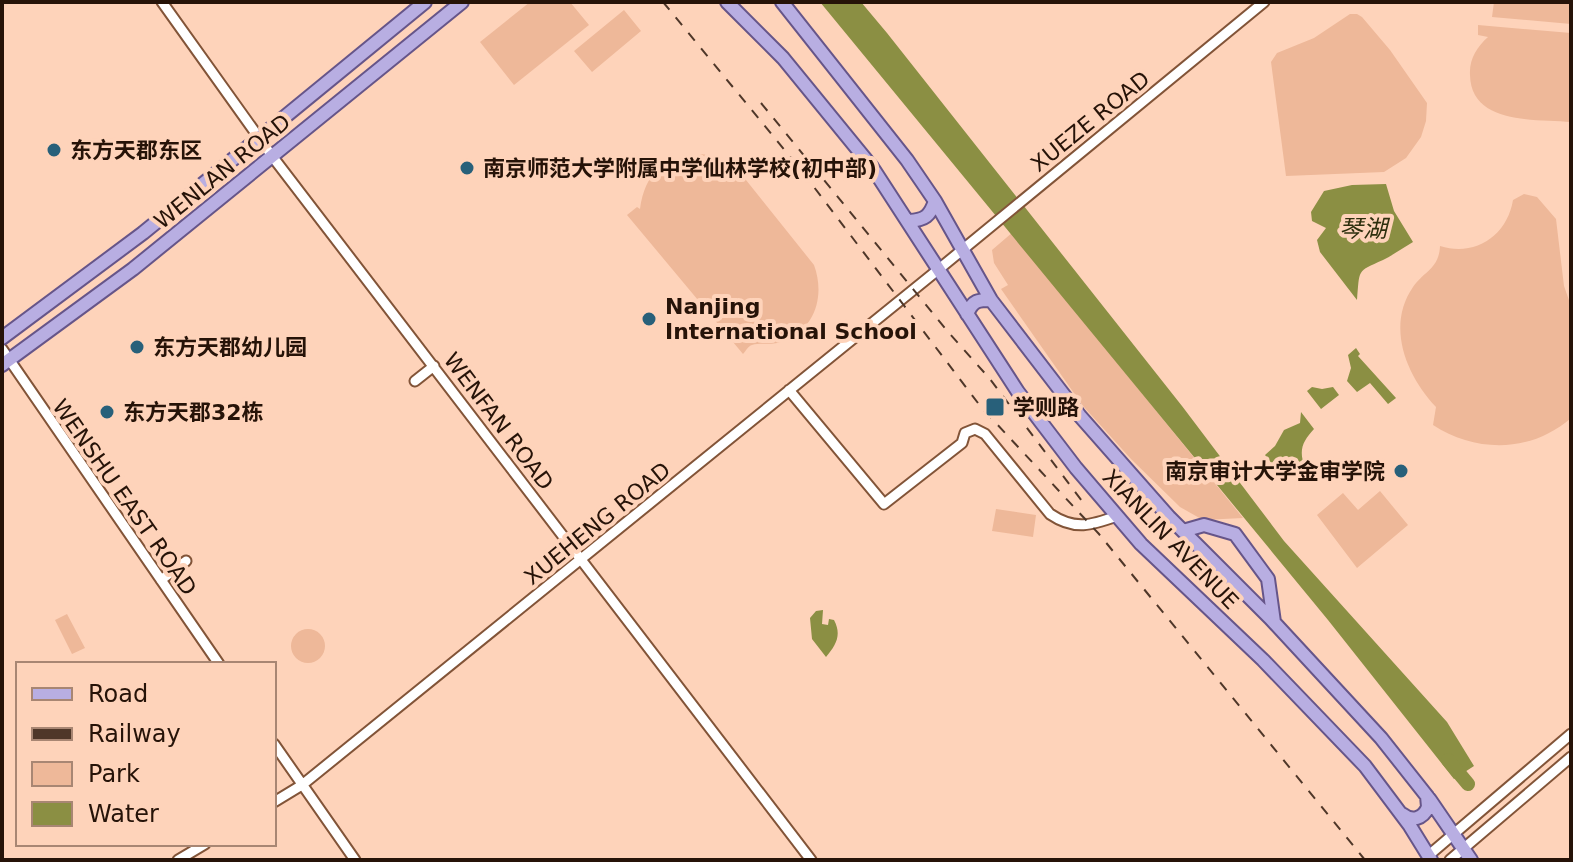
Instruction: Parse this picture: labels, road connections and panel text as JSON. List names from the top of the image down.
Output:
{
  "streets": {
    "main road": ["WENLAN ROAD", "XIANLIN AVENUE"],
    "street": [
      "XUEZE ROAD",
      "WENFAN ROAD",
      "WENSHU EAST ROAD",
      "XUEHENG ROAD"
    ]
  },
  "crossings": [
    ["XUEZE ROAD", "XUEHENG ROAD"],
    ["XUEZE ROAD", "XIANLIN AVENUE"],
    ["WENLAN ROAD", "WENFAN ROAD"],
    ["WENLAN ROAD", "WENSHU EAST ROAD"],
    ["WENFAN ROAD", "XUEHENG ROAD"],
    ["XUEHENG ROAD", "XIANLIN AVENUE"]
  ],
  "water": ["琴湖"],
  "places": {
    "other": [
      "东方天郡东区",
      "南京师范大学附属中学仙林学校(初中部)",
      "Nanjing International School",
      "东方天郡幼儿园",
      "东方天郡32栋",
      "南京审计大学金审学院"
    ],
    "transit": ["学则路"]
  },
  "legend": [
    "Road",
    "Railway",
    "Park",
    "Water"
  ]
}
